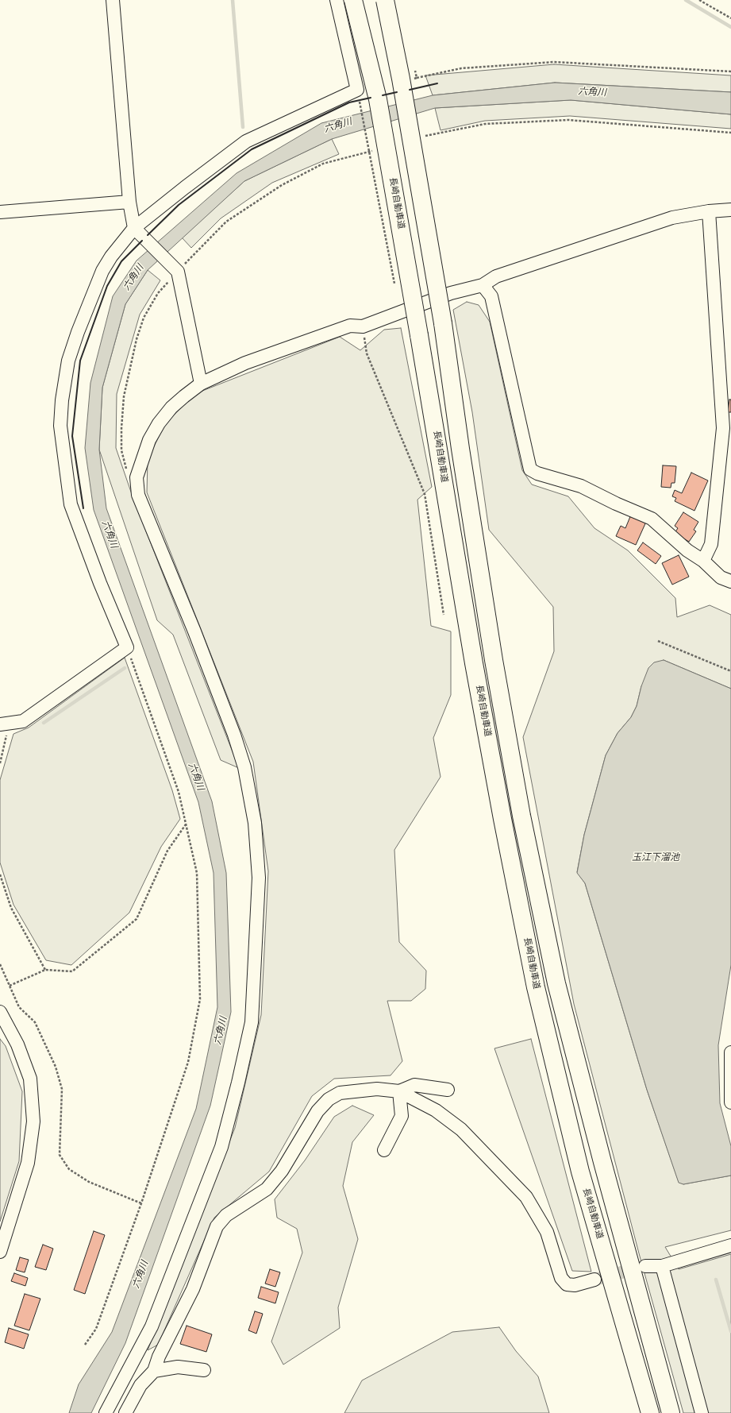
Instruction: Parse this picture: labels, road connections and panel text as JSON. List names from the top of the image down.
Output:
{
  "streets": {
    "highway": ["長崎自動車道"]
  },
  "water": ["六角川", "玉江下溜池"]
}
